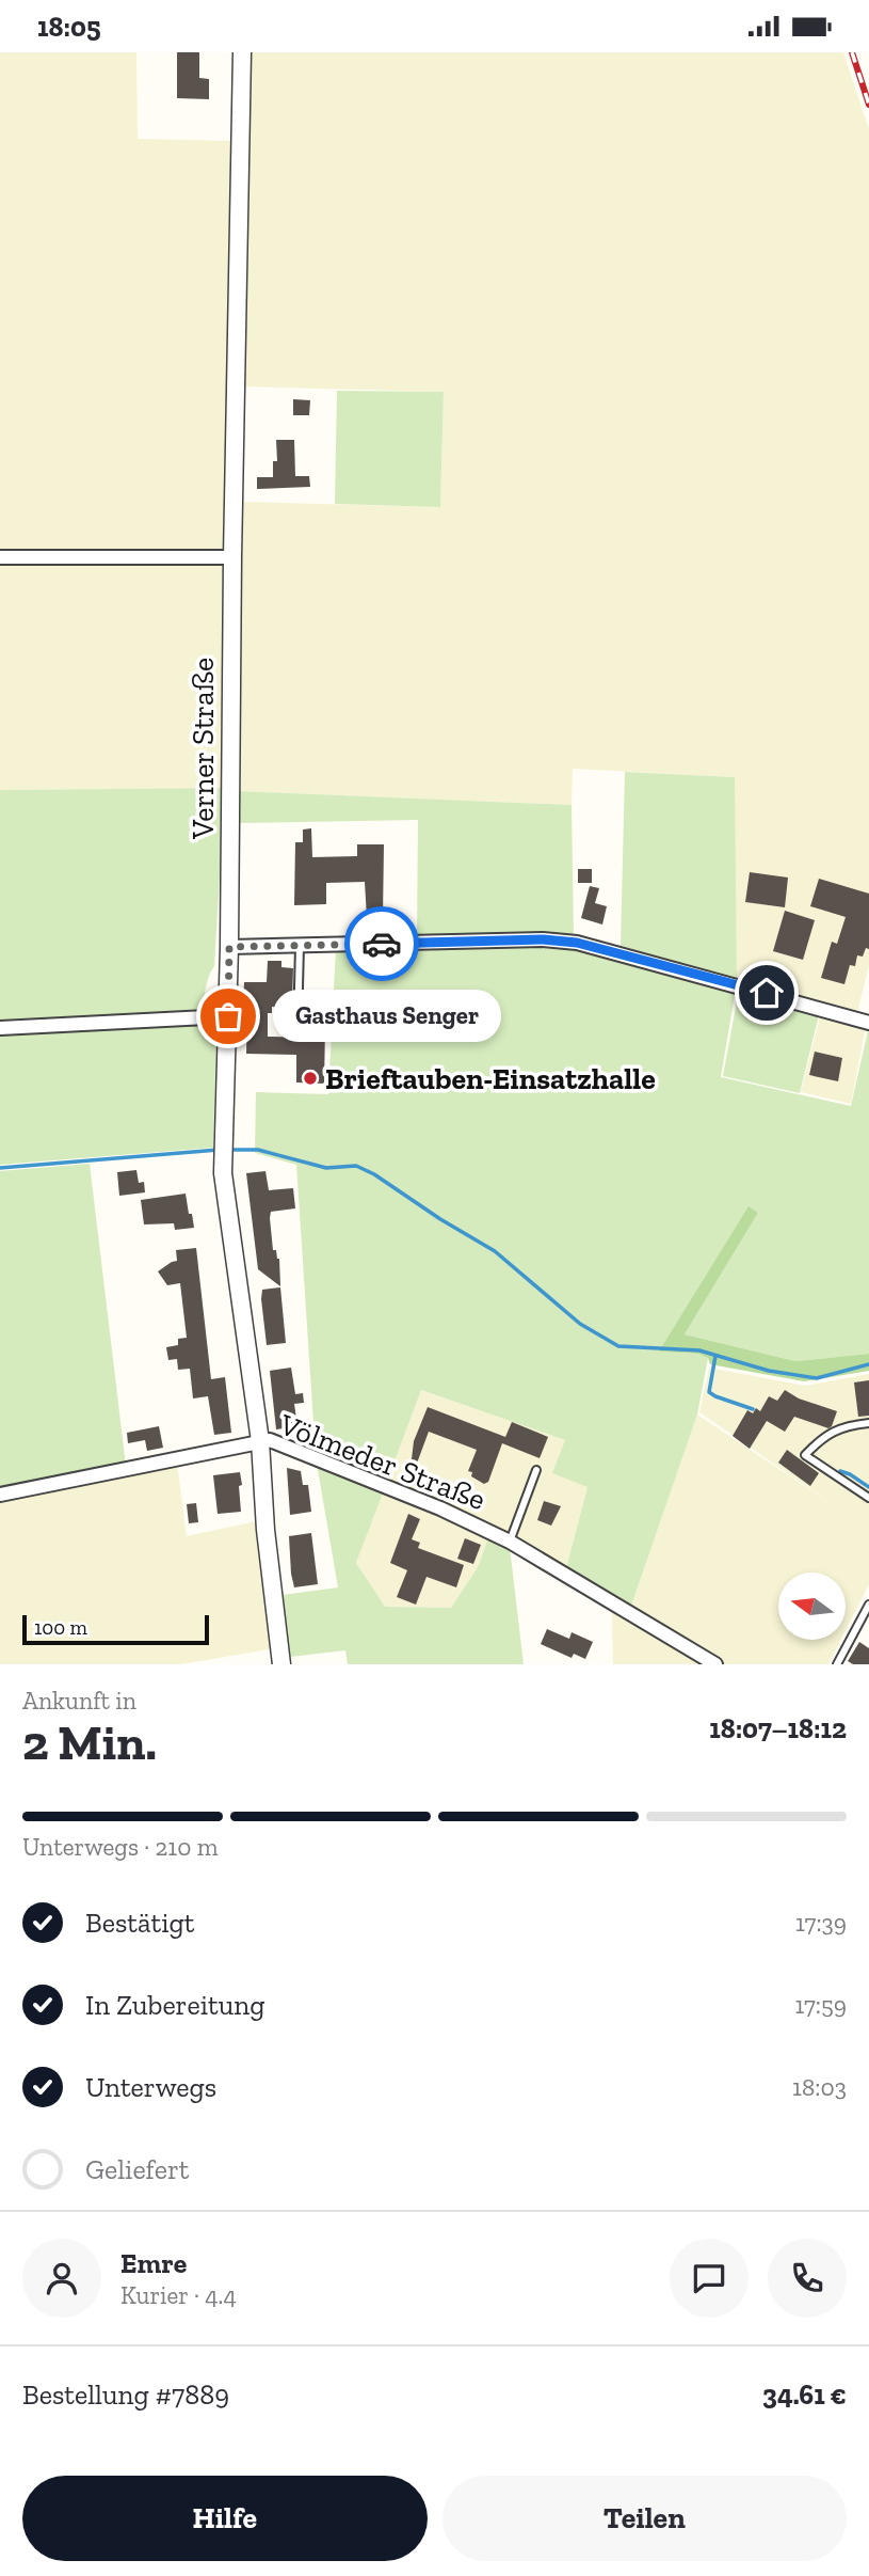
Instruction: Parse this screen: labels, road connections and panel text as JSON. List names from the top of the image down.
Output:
{
  "streets": {
    "street": ["Verner Straße", "Völmeder Straße"]
  },
  "crossings": [
    ["Verner Straße", "Völmeder Straße"]
  ],
  "places": ["Gasthaus Senger", "Brieftauben-Einsatzhalle"],
  "scale_bar": "100 m",
  "north": "left",
  "page": {
    "status": "18:05",
    "bubble": "Gasthaus Senger",
    "scale": "100 m",
    "heading": ["2 Min.", "Ankunft in", "18:07–18:12"],
    "panel": [
      "Emre",
      "Kurier · 4.4",
      "Bestellung #7889",
      "34.61 €"
    ],
    "bar": "Unterwegs · 210 m",
    "list": [
      ["Bestätigt", "17:39"],
      ["In Zubereitung", "17:59"],
      ["Unterwegs", "18:03"],
      "Geliefert"
    ],
    "buttons": ["Hilfe", "Teilen"]
  }
}
